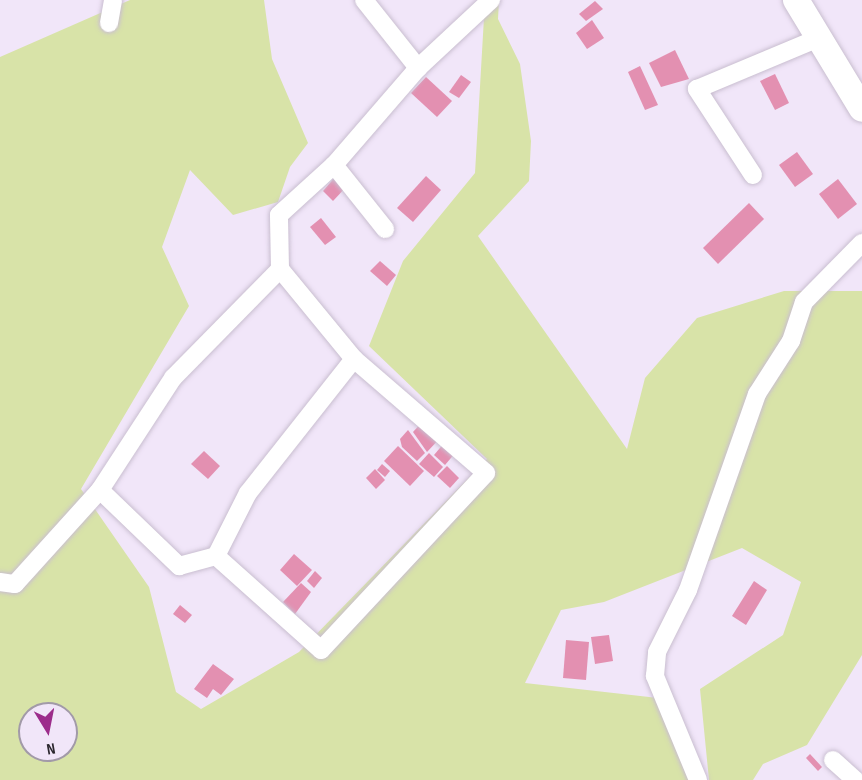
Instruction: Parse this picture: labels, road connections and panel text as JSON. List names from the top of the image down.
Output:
{
  "north": "bottom"
}
